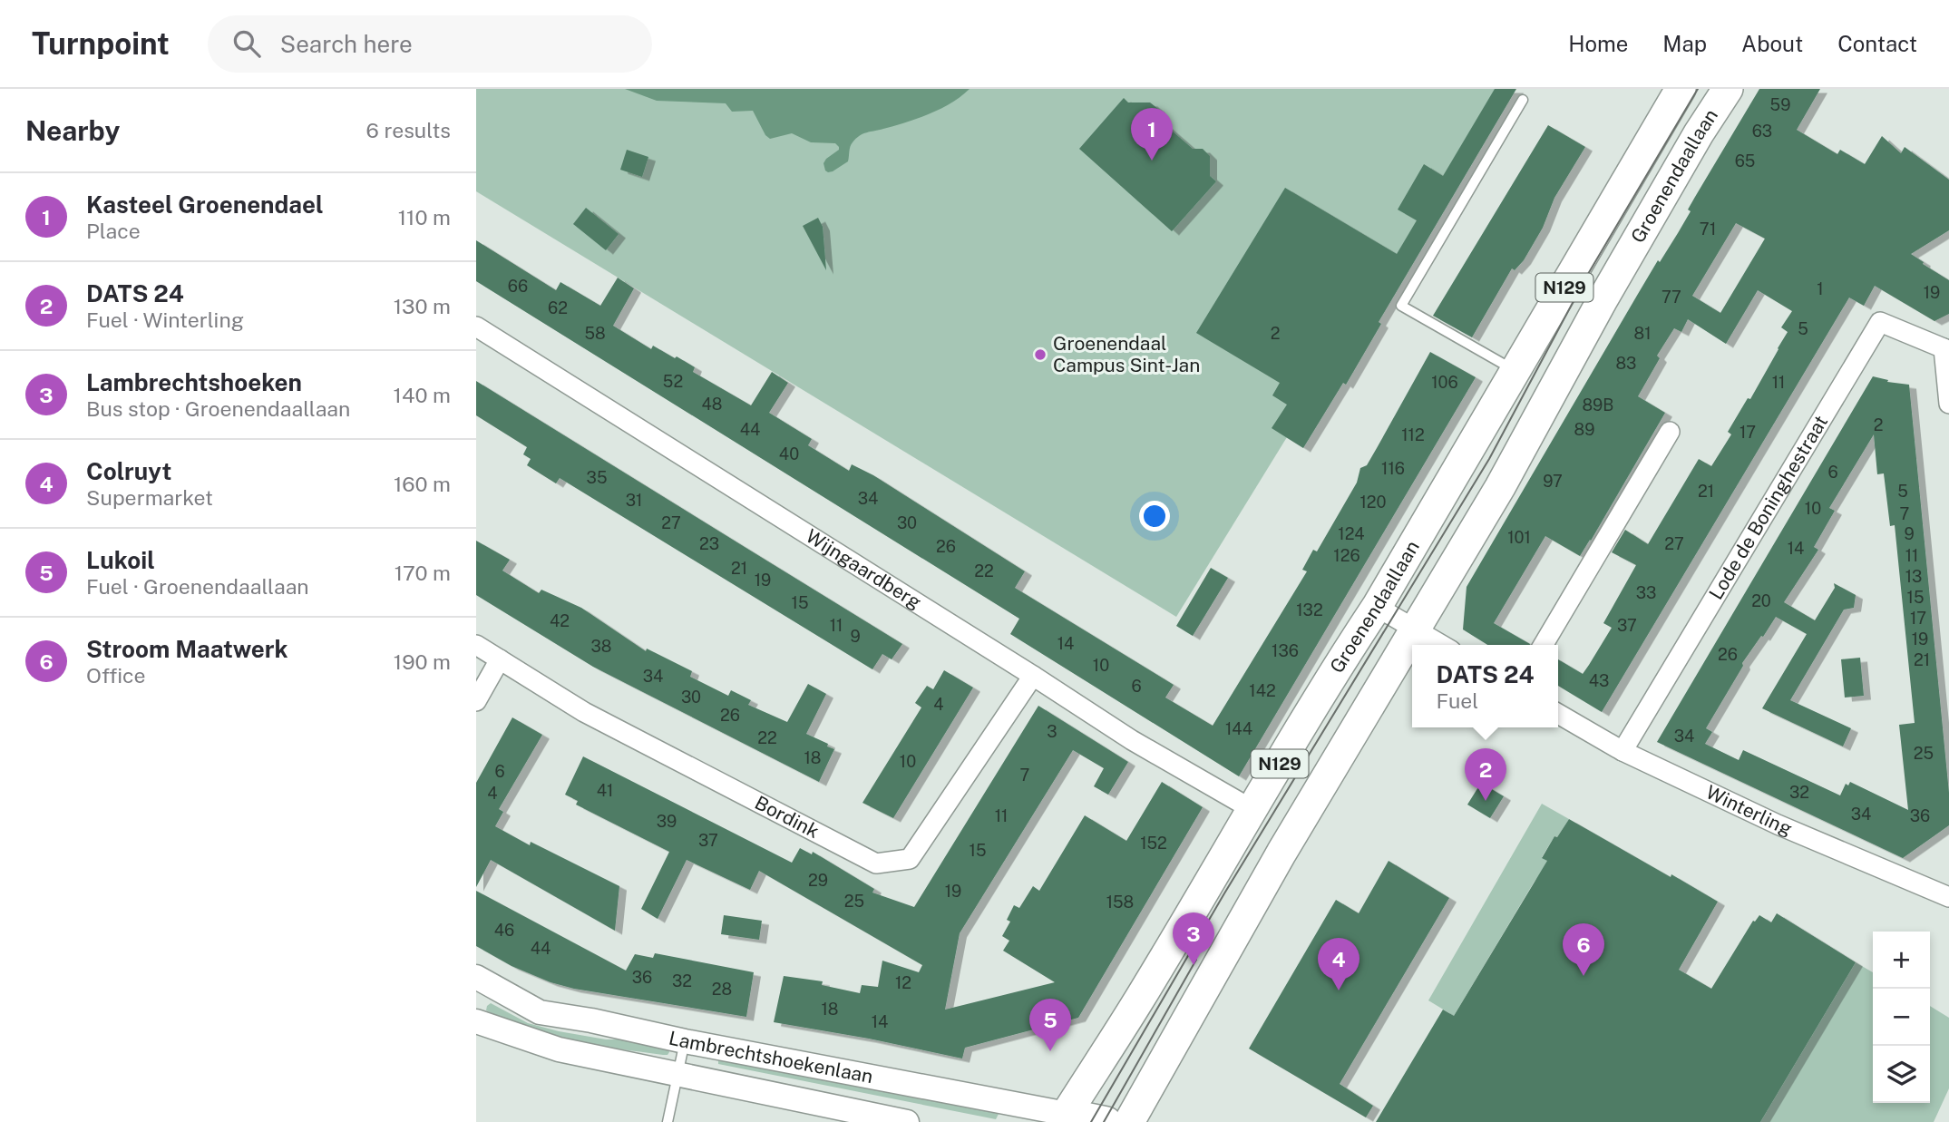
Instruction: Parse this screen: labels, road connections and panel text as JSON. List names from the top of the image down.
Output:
{
  "streets": {
    "main road": ["Groenendaallaan", "N129"],
    "street": [
      "Lode de Boninghestraat",
      "Wijngaardberg",
      "Winterling",
      "Bordink",
      "Lambrechtshoekenlaan"
    ]
  },
  "crossings": [
    ["Groenendaallaan", "Wijngaardberg"],
    ["Groenendaallaan", "Lambrechtshoekenlaan"],
    ["Lode de Boninghestraat", "Winterling"],
    ["Wijngaardberg", "Bordink"]
  ],
  "places": ["Groenendaal Campus Sint-Jan"],
  "house_numbers": [
    "59",
    "63",
    "65",
    "71",
    "66",
    "1",
    "19",
    "77",
    "62",
    "5",
    "58",
    "2",
    "81",
    "83",
    "52",
    "106",
    "11",
    "48",
    "89B",
    "2",
    "44",
    "89",
    "17",
    "112",
    "40",
    "116",
    "6",
    "35",
    "97",
    "21",
    "5",
    "34",
    "31",
    "120",
    "10",
    "7",
    "27",
    "30",
    "124",
    "9",
    "101",
    "23",
    "27",
    "26",
    "14",
    "126",
    "11",
    "21",
    "22",
    "13",
    "19",
    "33",
    "15",
    "20",
    "15",
    "132",
    "17",
    "42",
    "11",
    "37",
    "9",
    "19",
    "14",
    "38",
    "136",
    "26",
    "21",
    "10",
    "34",
    "43",
    "6",
    "142",
    "30",
    "4",
    "26",
    "144",
    "3",
    "34",
    "22",
    "25",
    "18",
    "10",
    "6",
    "7",
    "41",
    "32",
    "4",
    "34",
    "11",
    "36",
    "39",
    "37",
    "152",
    "15",
    "29",
    "19",
    "25",
    "158",
    "46",
    "44",
    "36",
    "32",
    "12",
    "28",
    "18",
    "14"
  ],
  "page": {
    "header": "Turnpoint",
    "search": "Search here",
    "nav": [
      "Home",
      "Map",
      "About",
      "Contact"
    ],
    "heading": ["Nearby", "6 results"],
    "pins": [
      "1",
      "2",
      "3",
      "6",
      "4",
      "5"
    ],
    "list": [
      {
        "mark": "1",
        "name": "Kasteel Groenendael",
        "note": "Place",
        "value": "110 m"
      },
      {
        "mark": "2",
        "name": "DATS 24",
        "note": "Fuel · Winterling",
        "value": "130 m"
      },
      {
        "mark": "3",
        "name": "Lambrechtshoeken",
        "note": "Bus stop · Groenendaallaan",
        "value": "140 m"
      },
      {
        "mark": "4",
        "name": "Colruyt",
        "note": "Supermarket",
        "value": "160 m"
      },
      {
        "mark": "5",
        "name": "Lukoil",
        "note": "Fuel · Groenendaallaan",
        "value": "170 m"
      },
      {
        "mark": "6",
        "name": "Stroom Maatwerk",
        "note": "Office",
        "value": "190 m"
      }
    ],
    "popup": ["DATS 24", "Fuel"],
    "map_buttons": ["+", "−"]
  }
}
